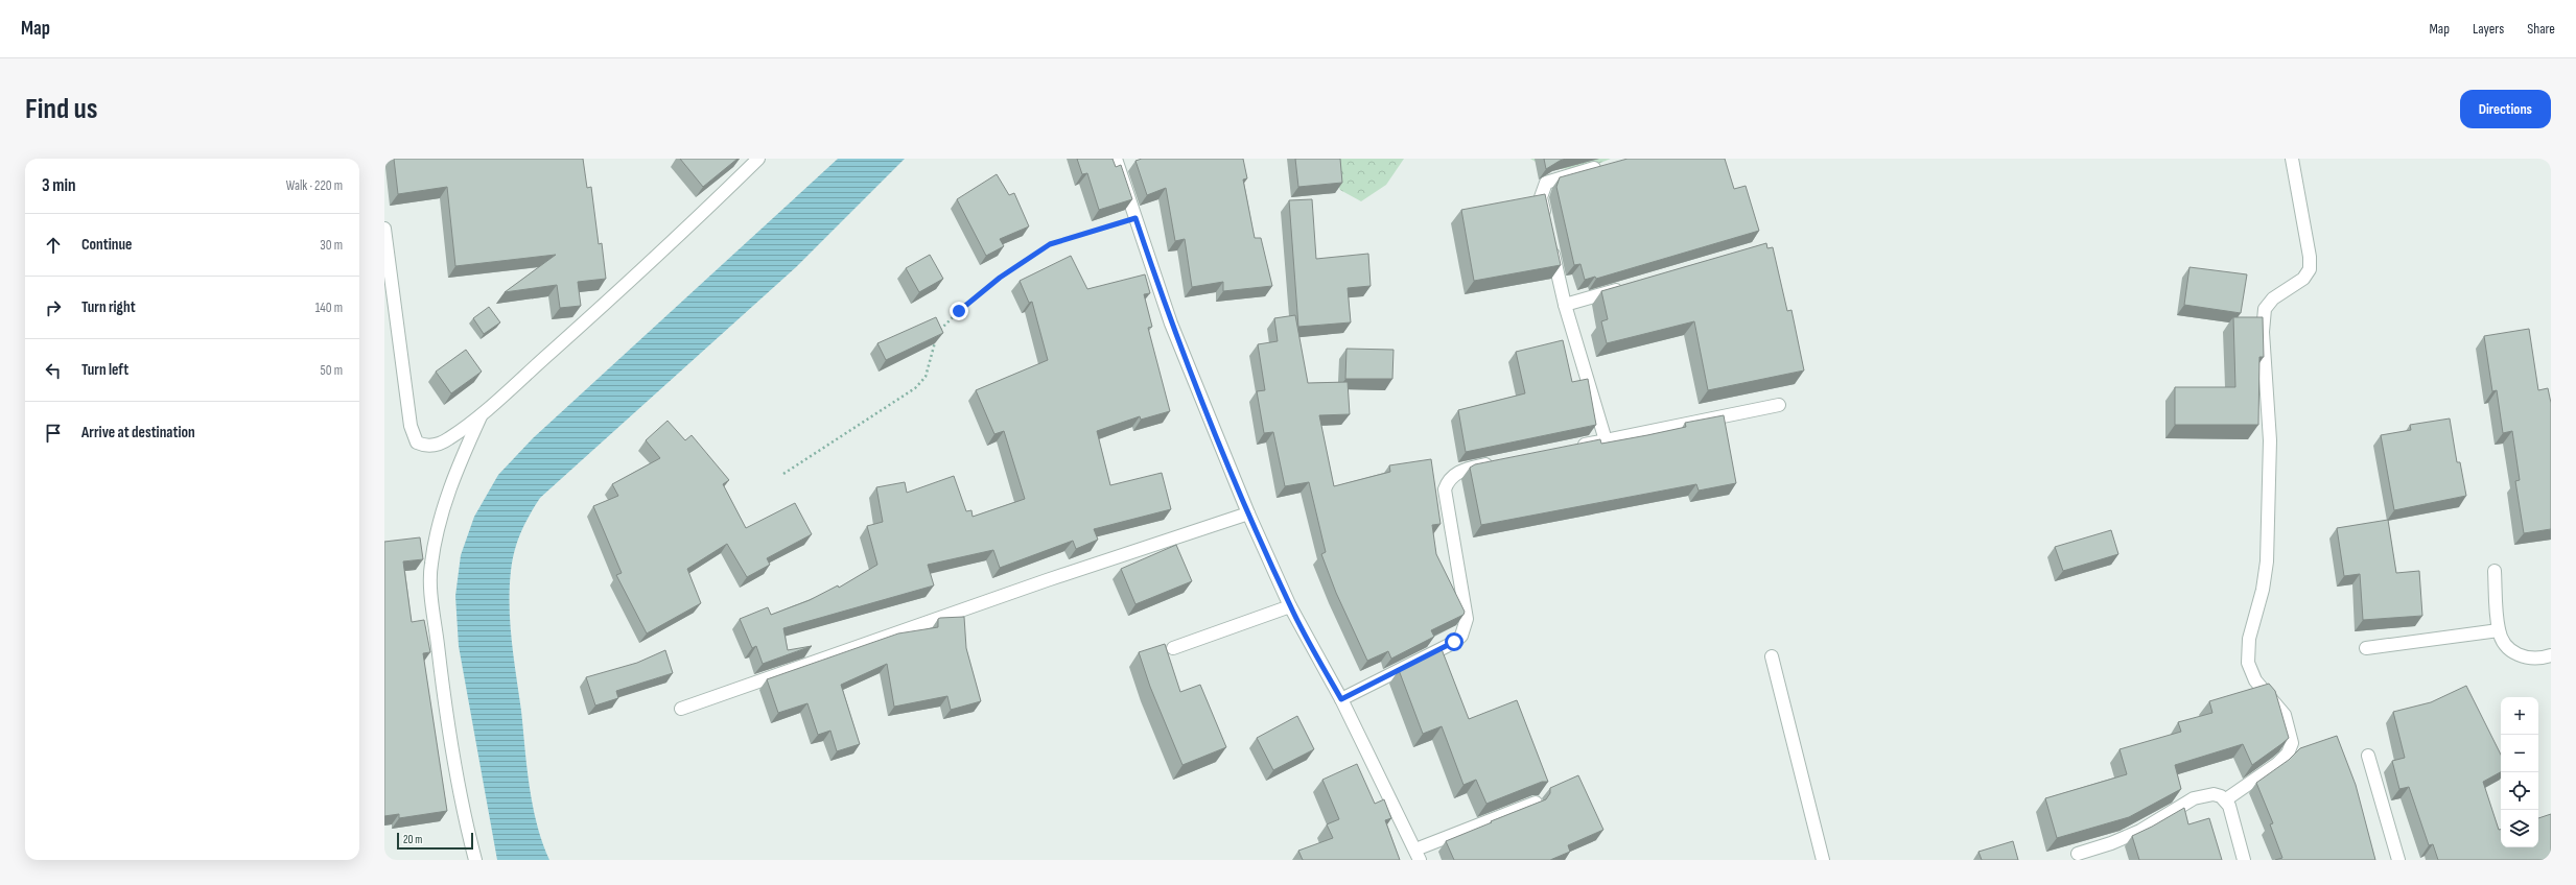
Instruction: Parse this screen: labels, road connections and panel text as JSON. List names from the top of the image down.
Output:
{
  "scale_bar": "20 m",
  "page": {
    "header": "Map",
    "nav": ["Map", "Layers", "Share"],
    "buttons": "Directions",
    "title": "Find us",
    "heading": ["3 min", "Walk · 220 m"],
    "list": [
      ["Continue", "30 m"],
      ["Turn right", "140 m"],
      ["Turn left", "50 m"],
      "Arrive at destination"
    ],
    "map_buttons": ["+", "−"],
    "scale": "20 m"
  }
}
